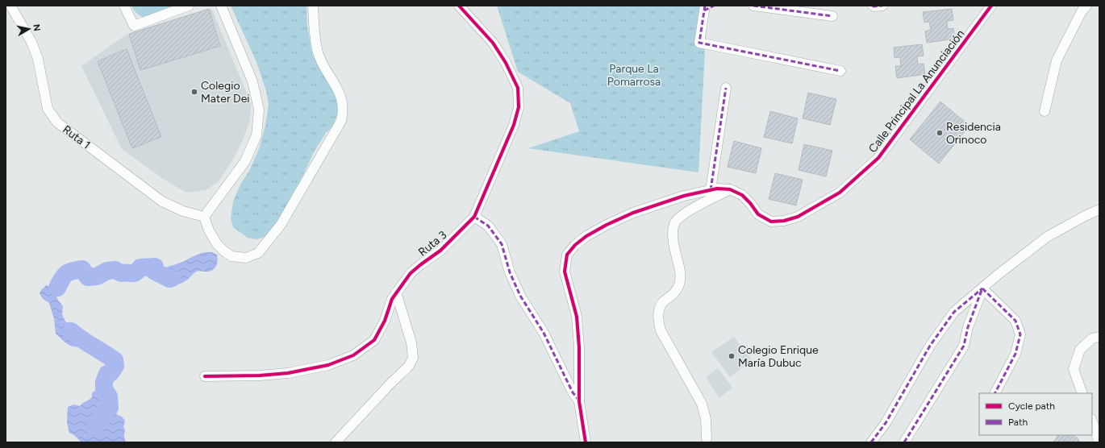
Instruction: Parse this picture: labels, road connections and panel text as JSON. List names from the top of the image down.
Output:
{
  "streets": {
    "street": ["Calle Principal La Anunciación", "Ruta 1", "Ruta 3"]
  },
  "parks": ["Parque La Pomarrosa"],
  "places": ["Colegio Mater Dei", "Residencia Orinoco", "Colegio Enrique María Dubuc"],
  "legend": ["Cycle path", "Path"],
  "north": "right"
}
